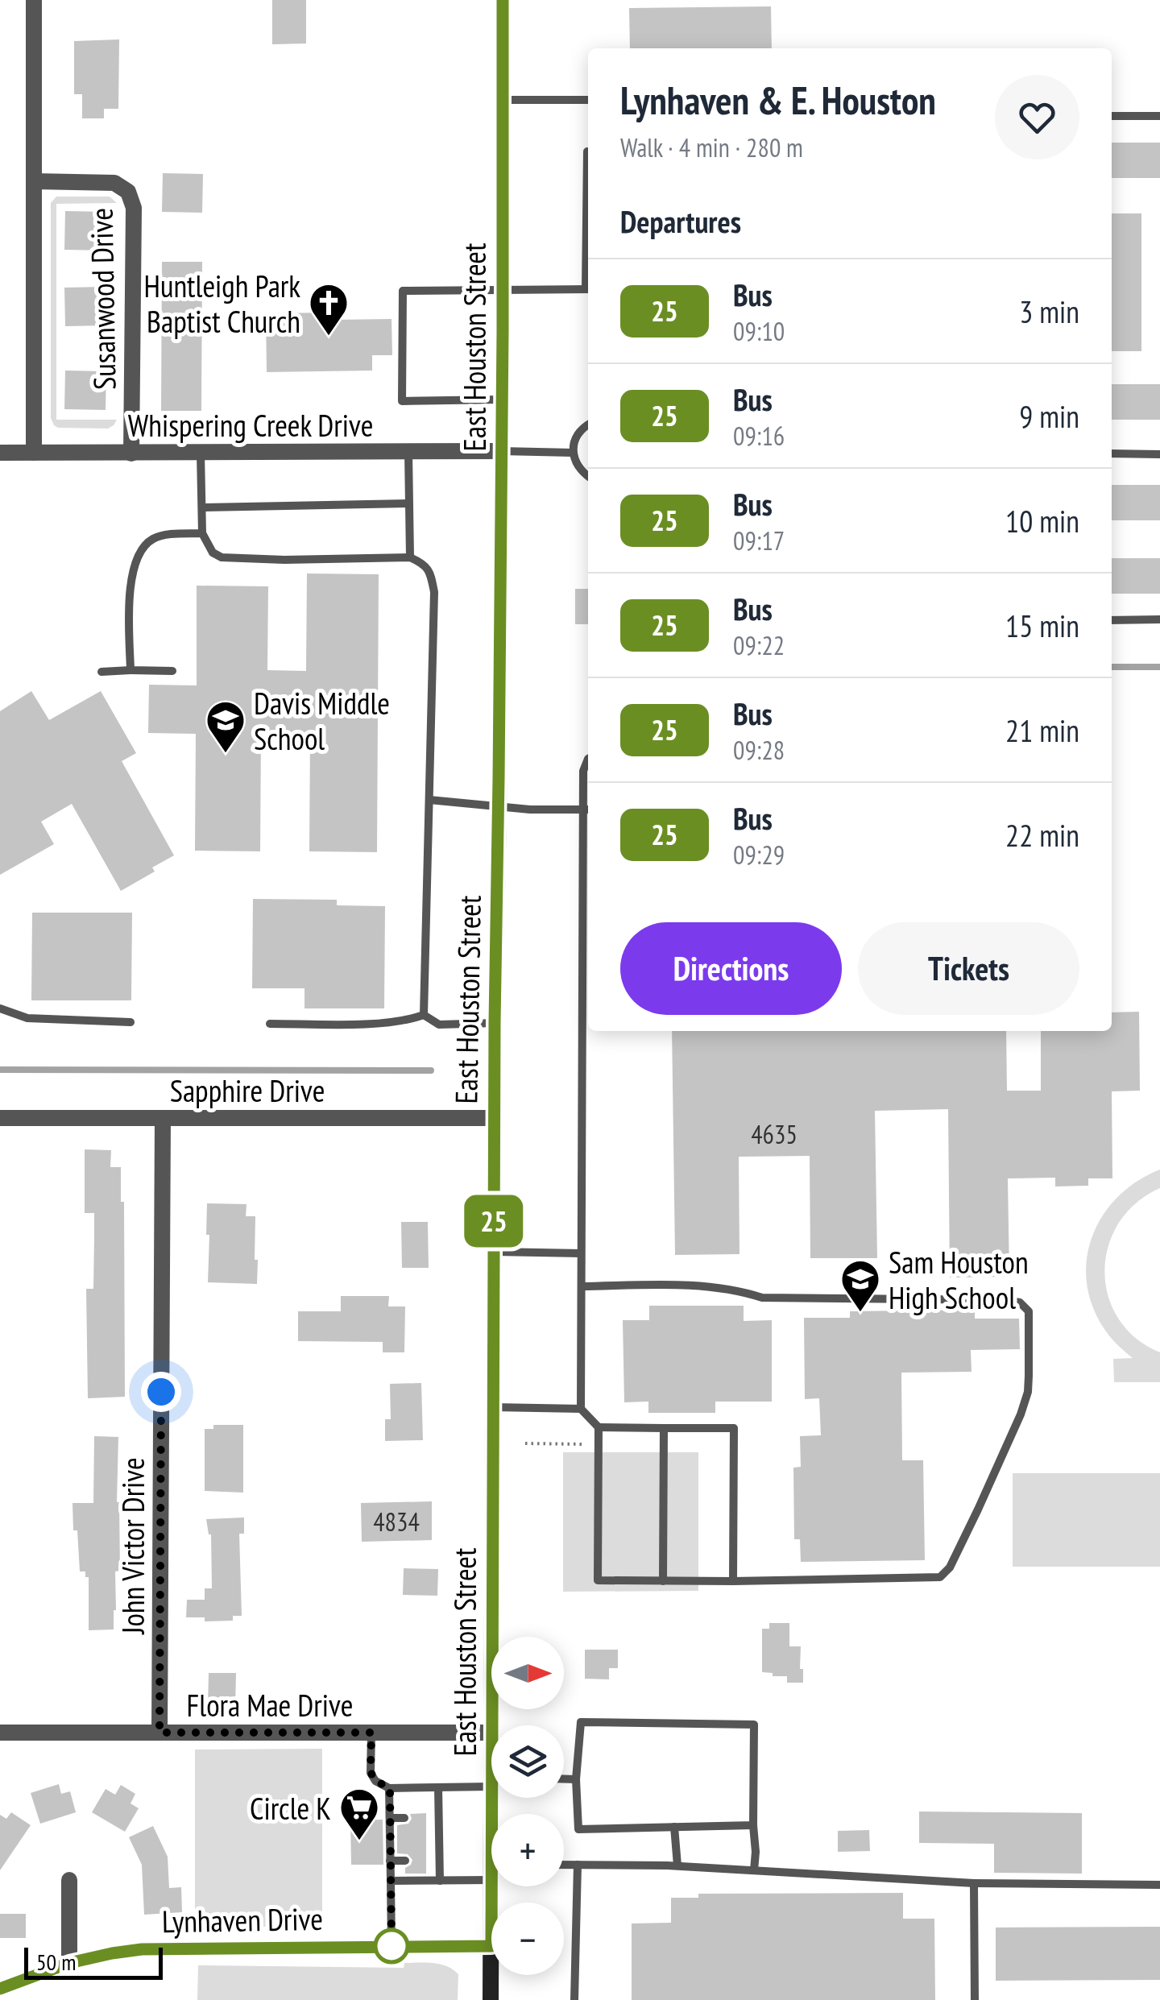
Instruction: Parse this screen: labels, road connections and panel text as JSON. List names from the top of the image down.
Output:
{
  "streets": {
    "main road": ["East Houston Street"],
    "street": [
      "Susanwood Drive",
      "Whispering Creek Drive",
      "Sapphire Drive",
      "John Victor Drive",
      "Flora Mae Drive",
      "Lynhaven Drive"
    ]
  },
  "crossings": [
    ["Susanwood Drive", "Whispering Creek Drive"],
    ["East Houston Street", "Whispering Creek Drive"],
    ["East Houston Street", "Sapphire Drive"],
    ["Sapphire Drive", "John Victor Drive"],
    ["John Victor Drive", "Flora Mae Drive"]
  ],
  "places": {
    "church": ["Huntleigh Park Baptist Church"],
    "school or university": ["Davis Middle School", "Sam Houston High School"],
    "supermarket": ["Circle K"]
  },
  "lines": ["bus line 25"],
  "house_numbers": ["4635", "4834"],
  "scale_bar": "50 m",
  "north": "right",
  "page": {
    "on_map": "25",
    "heading": [
      ["Lynhaven & E. Houston", "Walk · 4 min · 280 m"],
      "Departures"
    ],
    "list": [
      {
        "mark": "25",
        "name": "Bus",
        "note": "09:10",
        "value": "3 min"
      },
      {
        "mark": "25",
        "name": "Bus",
        "note": "09:16",
        "value": "9 min"
      },
      {
        "mark": "25",
        "name": "Bus",
        "note": "09:17",
        "value": "10 min"
      },
      {
        "mark": "25",
        "name": "Bus",
        "note": "09:22",
        "value": "15 min"
      },
      {
        "mark": "25",
        "name": "Bus",
        "note": "09:28",
        "value": "21 min"
      },
      {
        "mark": "25",
        "name": "Bus",
        "note": "09:29",
        "value": "22 min"
      }
    ],
    "buttons": ["Directions", "Tickets"],
    "map_buttons": ["+", "−"],
    "scale": "50 m"
  }
}
